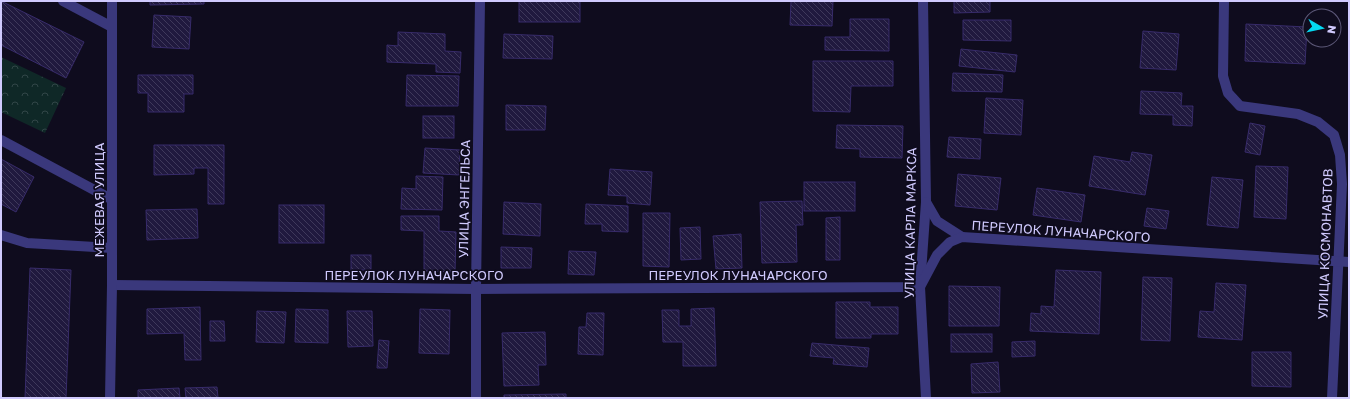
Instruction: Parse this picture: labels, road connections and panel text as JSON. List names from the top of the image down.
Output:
{
  "streets": {
    "street": [
      "УЛИЦА ЭНГЕЛЬСА",
      "МЕЖЕВАЯ УЛИЦА",
      "УЛИЦА КАРЛА МАРКСА",
      "ПЕРЕУЛОК ЛУНАЧАРСКОГО",
      "УЛИЦА КОСМОНАВТОВ"
    ]
  },
  "crossings": [
    ["УЛИЦА ЭНГЕЛЬСА", "ПЕРЕУЛОК ЛУНАЧАРСКОГО"],
    ["МЕЖЕВАЯ УЛИЦА", "ПЕРЕУЛОК ЛУНАЧАРСКОГО"],
    ["УЛИЦА КАРЛА МАРКСА", "ПЕРЕУЛОК ЛУНАЧАРСКОГО"],
    ["ПЕРЕУЛОК ЛУНАЧАРСКОГО", "УЛИЦА КОСМОНАВТОВ"]
  ],
  "north": "right"
}
